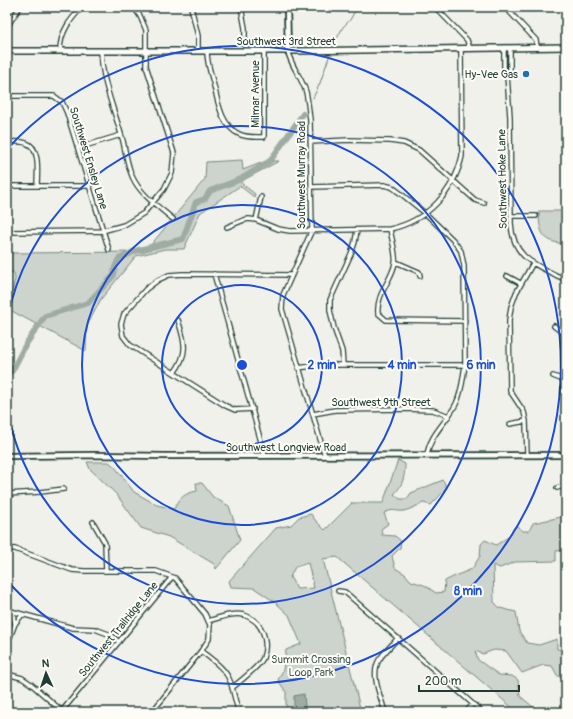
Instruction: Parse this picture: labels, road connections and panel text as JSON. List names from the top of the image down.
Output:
{
  "streets": {
    "main road": ["Southwest 3rd Street"],
    "street": [
      "Milmar Avenue",
      "Southwest Ensley Lane",
      "Southwest Murray Road",
      "Southwest Hoke Lane",
      "Southwest 9th Street",
      "Southwest Longview Road",
      "Southwest Trailridge Lane"
    ]
  },
  "crossings": [
    ["Southwest 3rd Street", "Milmar Avenue"],
    ["Southwest 3rd Street", "Southwest Murray Road"],
    ["Southwest 3rd Street", "Southwest Hoke Lane"],
    ["Southwest Murray Road", "Southwest 9th Street"],
    ["Southwest Murray Road", "Southwest Longview Road"]
  ],
  "parks": ["Summit Crossing Loop Park"],
  "places": ["Hy-Vee Gas"],
  "scale_bar": "200 m",
  "north": "top",
  "rings": [
    "2 min",
    "4 min",
    "6 min",
    "8 min"
  ]
}
